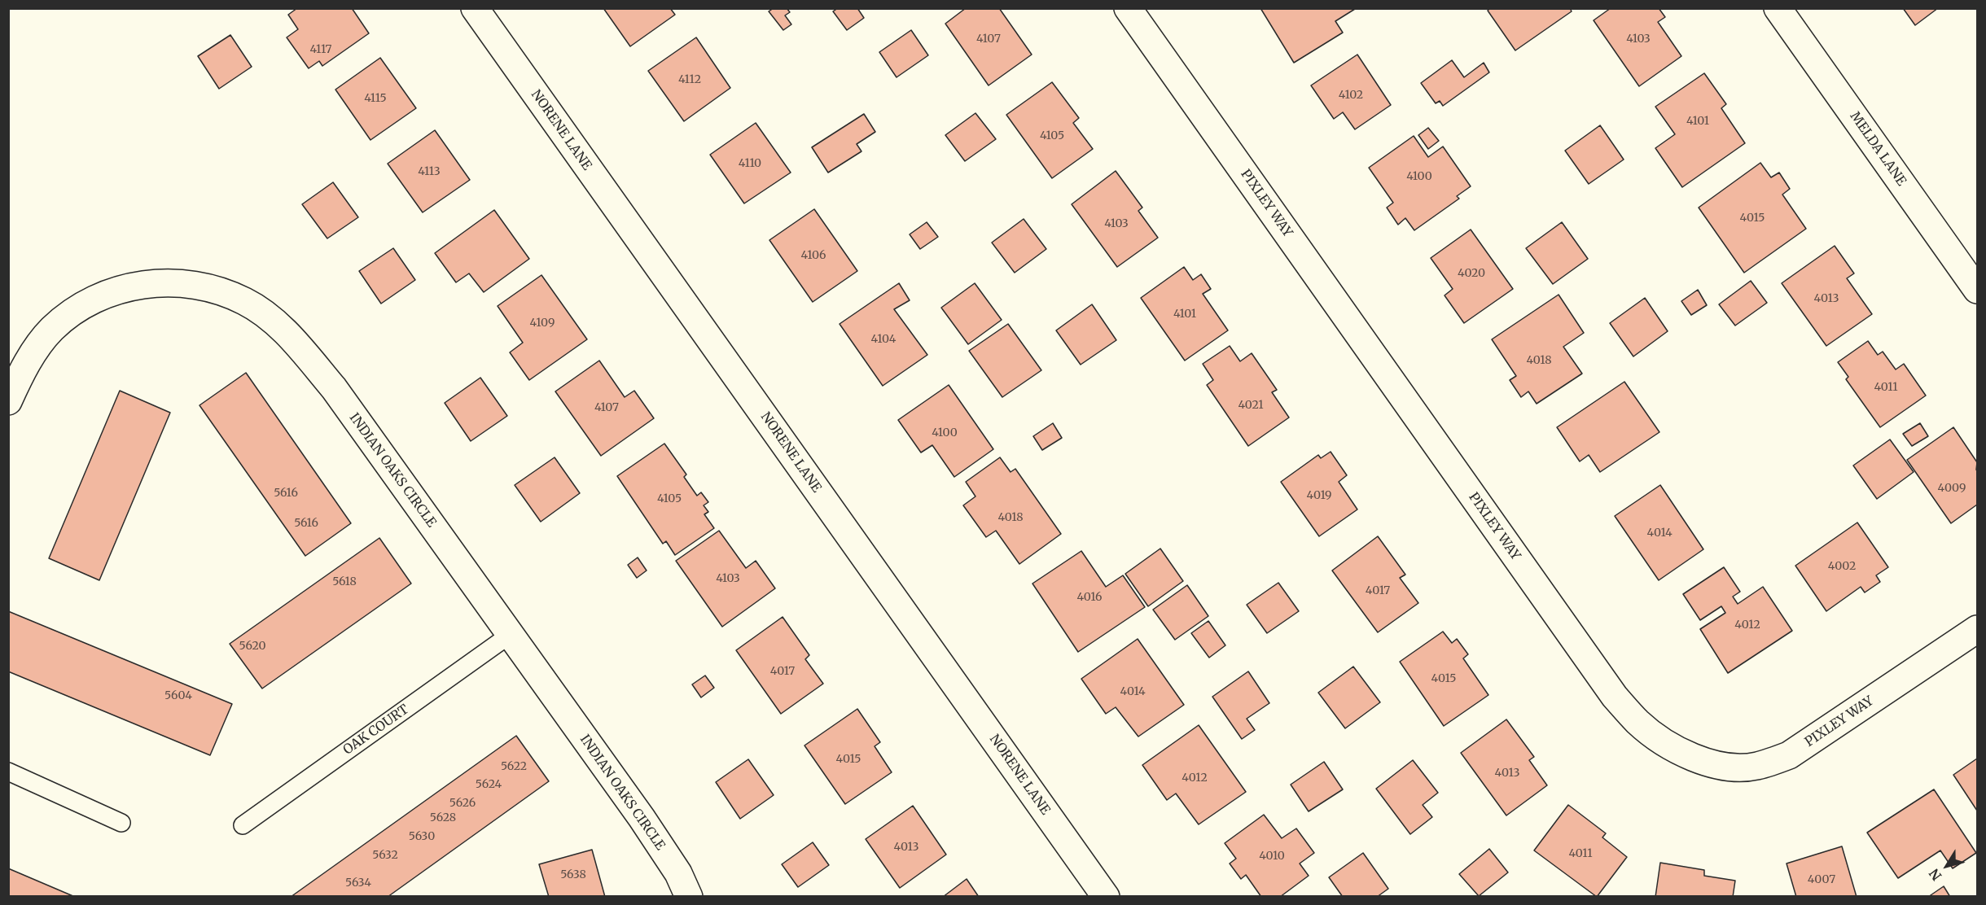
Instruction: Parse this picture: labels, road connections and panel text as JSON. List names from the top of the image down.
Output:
{
  "streets": {
    "street": [
      "NORENE LANE",
      "MELDA LANE",
      "PIXLEY WAY",
      "INDIAN OAKS CIRCLE"
    ],
    "lane": ["OAK COURT"]
  },
  "crossings": [
    ["INDIAN OAKS CIRCLE", "OAK COURT"]
  ],
  "house_numbers": [
    "4107",
    "4103",
    "4117",
    "4112",
    "4102",
    "4115",
    "4101",
    "4105",
    "4110",
    "4113",
    "4100",
    "4015",
    "4103",
    "4106",
    "4020",
    "4013",
    "4101",
    "4109",
    "4104",
    "4018",
    "4011",
    "4021",
    "4107",
    "4100",
    "4009",
    "5616",
    "4019",
    "4105",
    "4018",
    "5616",
    "4014",
    "4002",
    "4103",
    "5618",
    "4017",
    "4016",
    "4012",
    "5620",
    "4017",
    "4015",
    "4014",
    "5604",
    "4015",
    "5622",
    "4013",
    "4012",
    "5624",
    "5626",
    "5628",
    "5630",
    "4013",
    "4011",
    "5632",
    "4010",
    "5638",
    "4007",
    "5634"
  ],
  "north": "bottom left"
}
